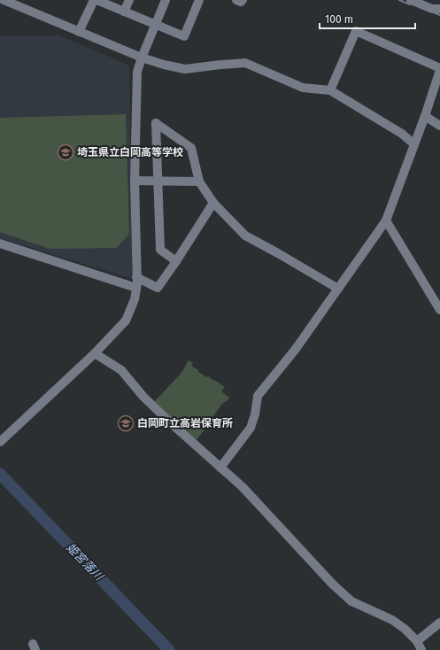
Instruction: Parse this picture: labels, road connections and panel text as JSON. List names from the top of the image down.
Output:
{
  "water": ["姫宮落川"],
  "places": {
    "school or university": ["埼玉県立白岡高等学校", "白岡町立高岩保育所"]
  },
  "scale_bar": "100 m"
}
